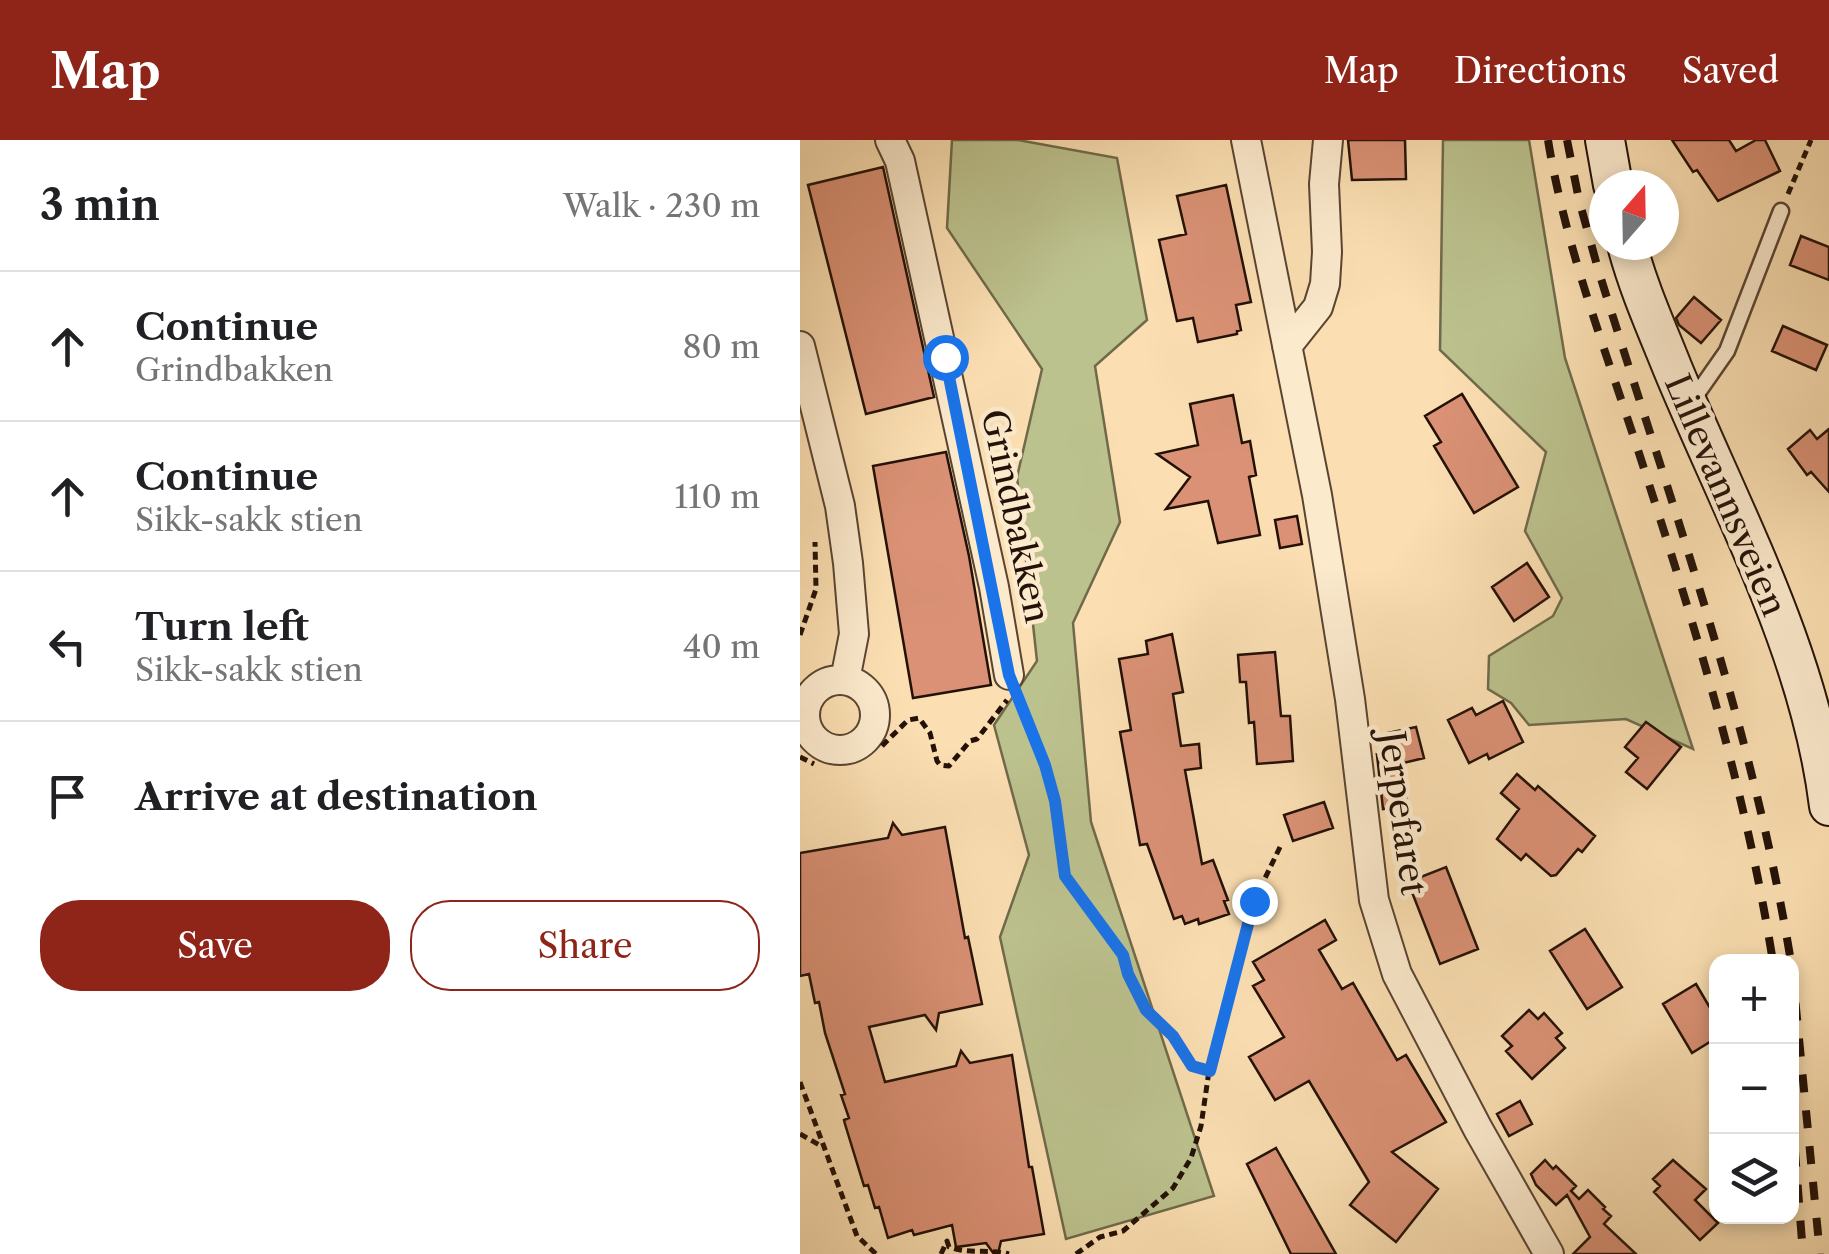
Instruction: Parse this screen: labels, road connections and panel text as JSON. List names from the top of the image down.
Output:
{
  "streets": {
    "street": ["Lillevannsveien", "Grindbakken", "Jerpefaret"]
  },
  "north": "top",
  "page": {
    "header": "Map",
    "nav": ["Map", "Directions", "Saved"],
    "heading": ["3 min", "Walk · 230 m"],
    "list": [
      ["Continue", "Grindbakken", "80 m"],
      ["Continue", "Sikk-sakk stien", "110 m"],
      ["Turn left", "Sikk-sakk stien", "40 m"],
      "Arrive at destination"
    ],
    "buttons": ["Save", "Share"],
    "map_buttons": ["+", "−"]
  }
}
